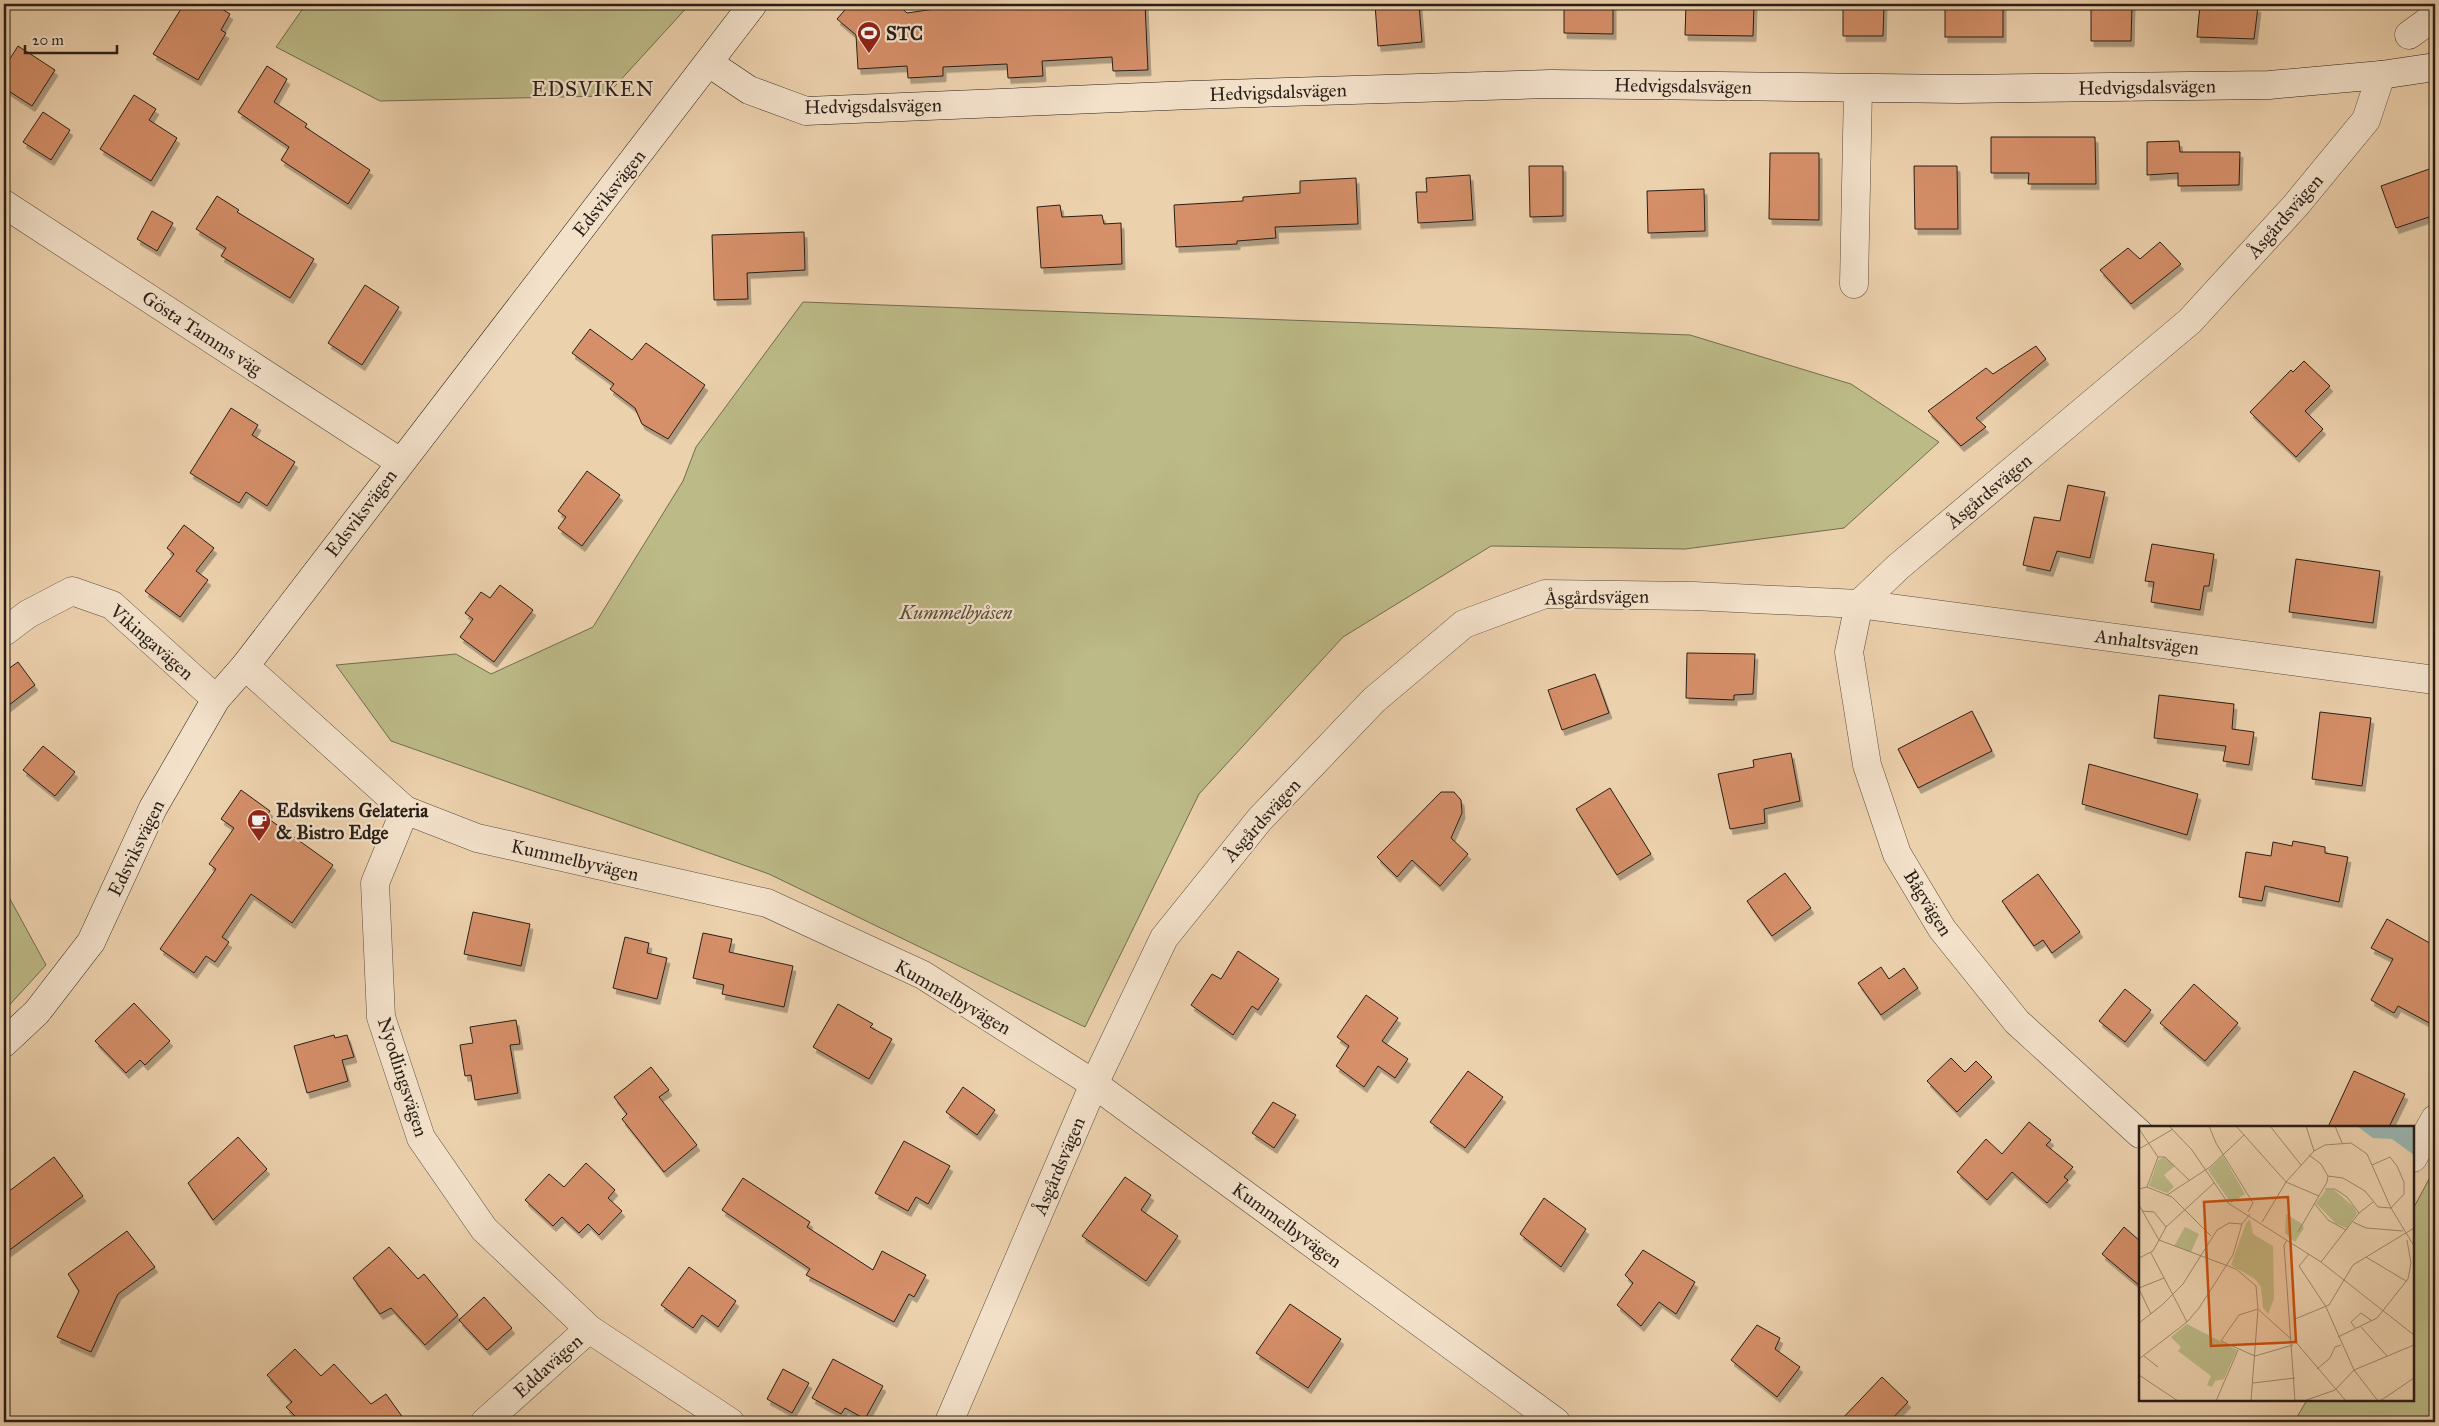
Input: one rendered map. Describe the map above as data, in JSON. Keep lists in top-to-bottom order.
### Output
{
  "streets": {
    "street": [
      "Hedvigsdalsvägen",
      "Edsviksvägen",
      "Åsgårdsvägen",
      "Gösta Tamms väg",
      "Vikingavägen",
      "Anhaltsvägen",
      "Kummelbyvägen",
      "Bågvägen",
      "Nyodlingsvägen",
      "Eddavägen"
    ]
  },
  "crossings": [
    ["Hedvigsdalsvägen", "Edsviksvägen"],
    ["Hedvigsdalsvägen", "Åsgårdsvägen"],
    ["Edsviksvägen", "Gösta Tamms väg"],
    ["Edsviksvägen", "Vikingavägen"],
    ["Edsviksvägen", "Kummelbyvägen"],
    ["Åsgårdsvägen", "Anhaltsvägen"],
    ["Åsgårdsvägen", "Kummelbyvägen"],
    ["Åsgårdsvägen", "Bågvägen"],
    ["Anhaltsvägen", "Bågvägen"],
    ["Kummelbyvägen", "Nyodlingsvägen"],
    ["Nyodlingsvägen", "Eddavägen"]
  ],
  "districts": ["EDSVIKEN"],
  "parks": ["Kummelbyåsen"],
  "places": {
    "sports": ["STC"],
    "cafe": ["Edsvikens Gelateria & Bistro Edge"]
  },
  "scale_bar": "20 m"
}
